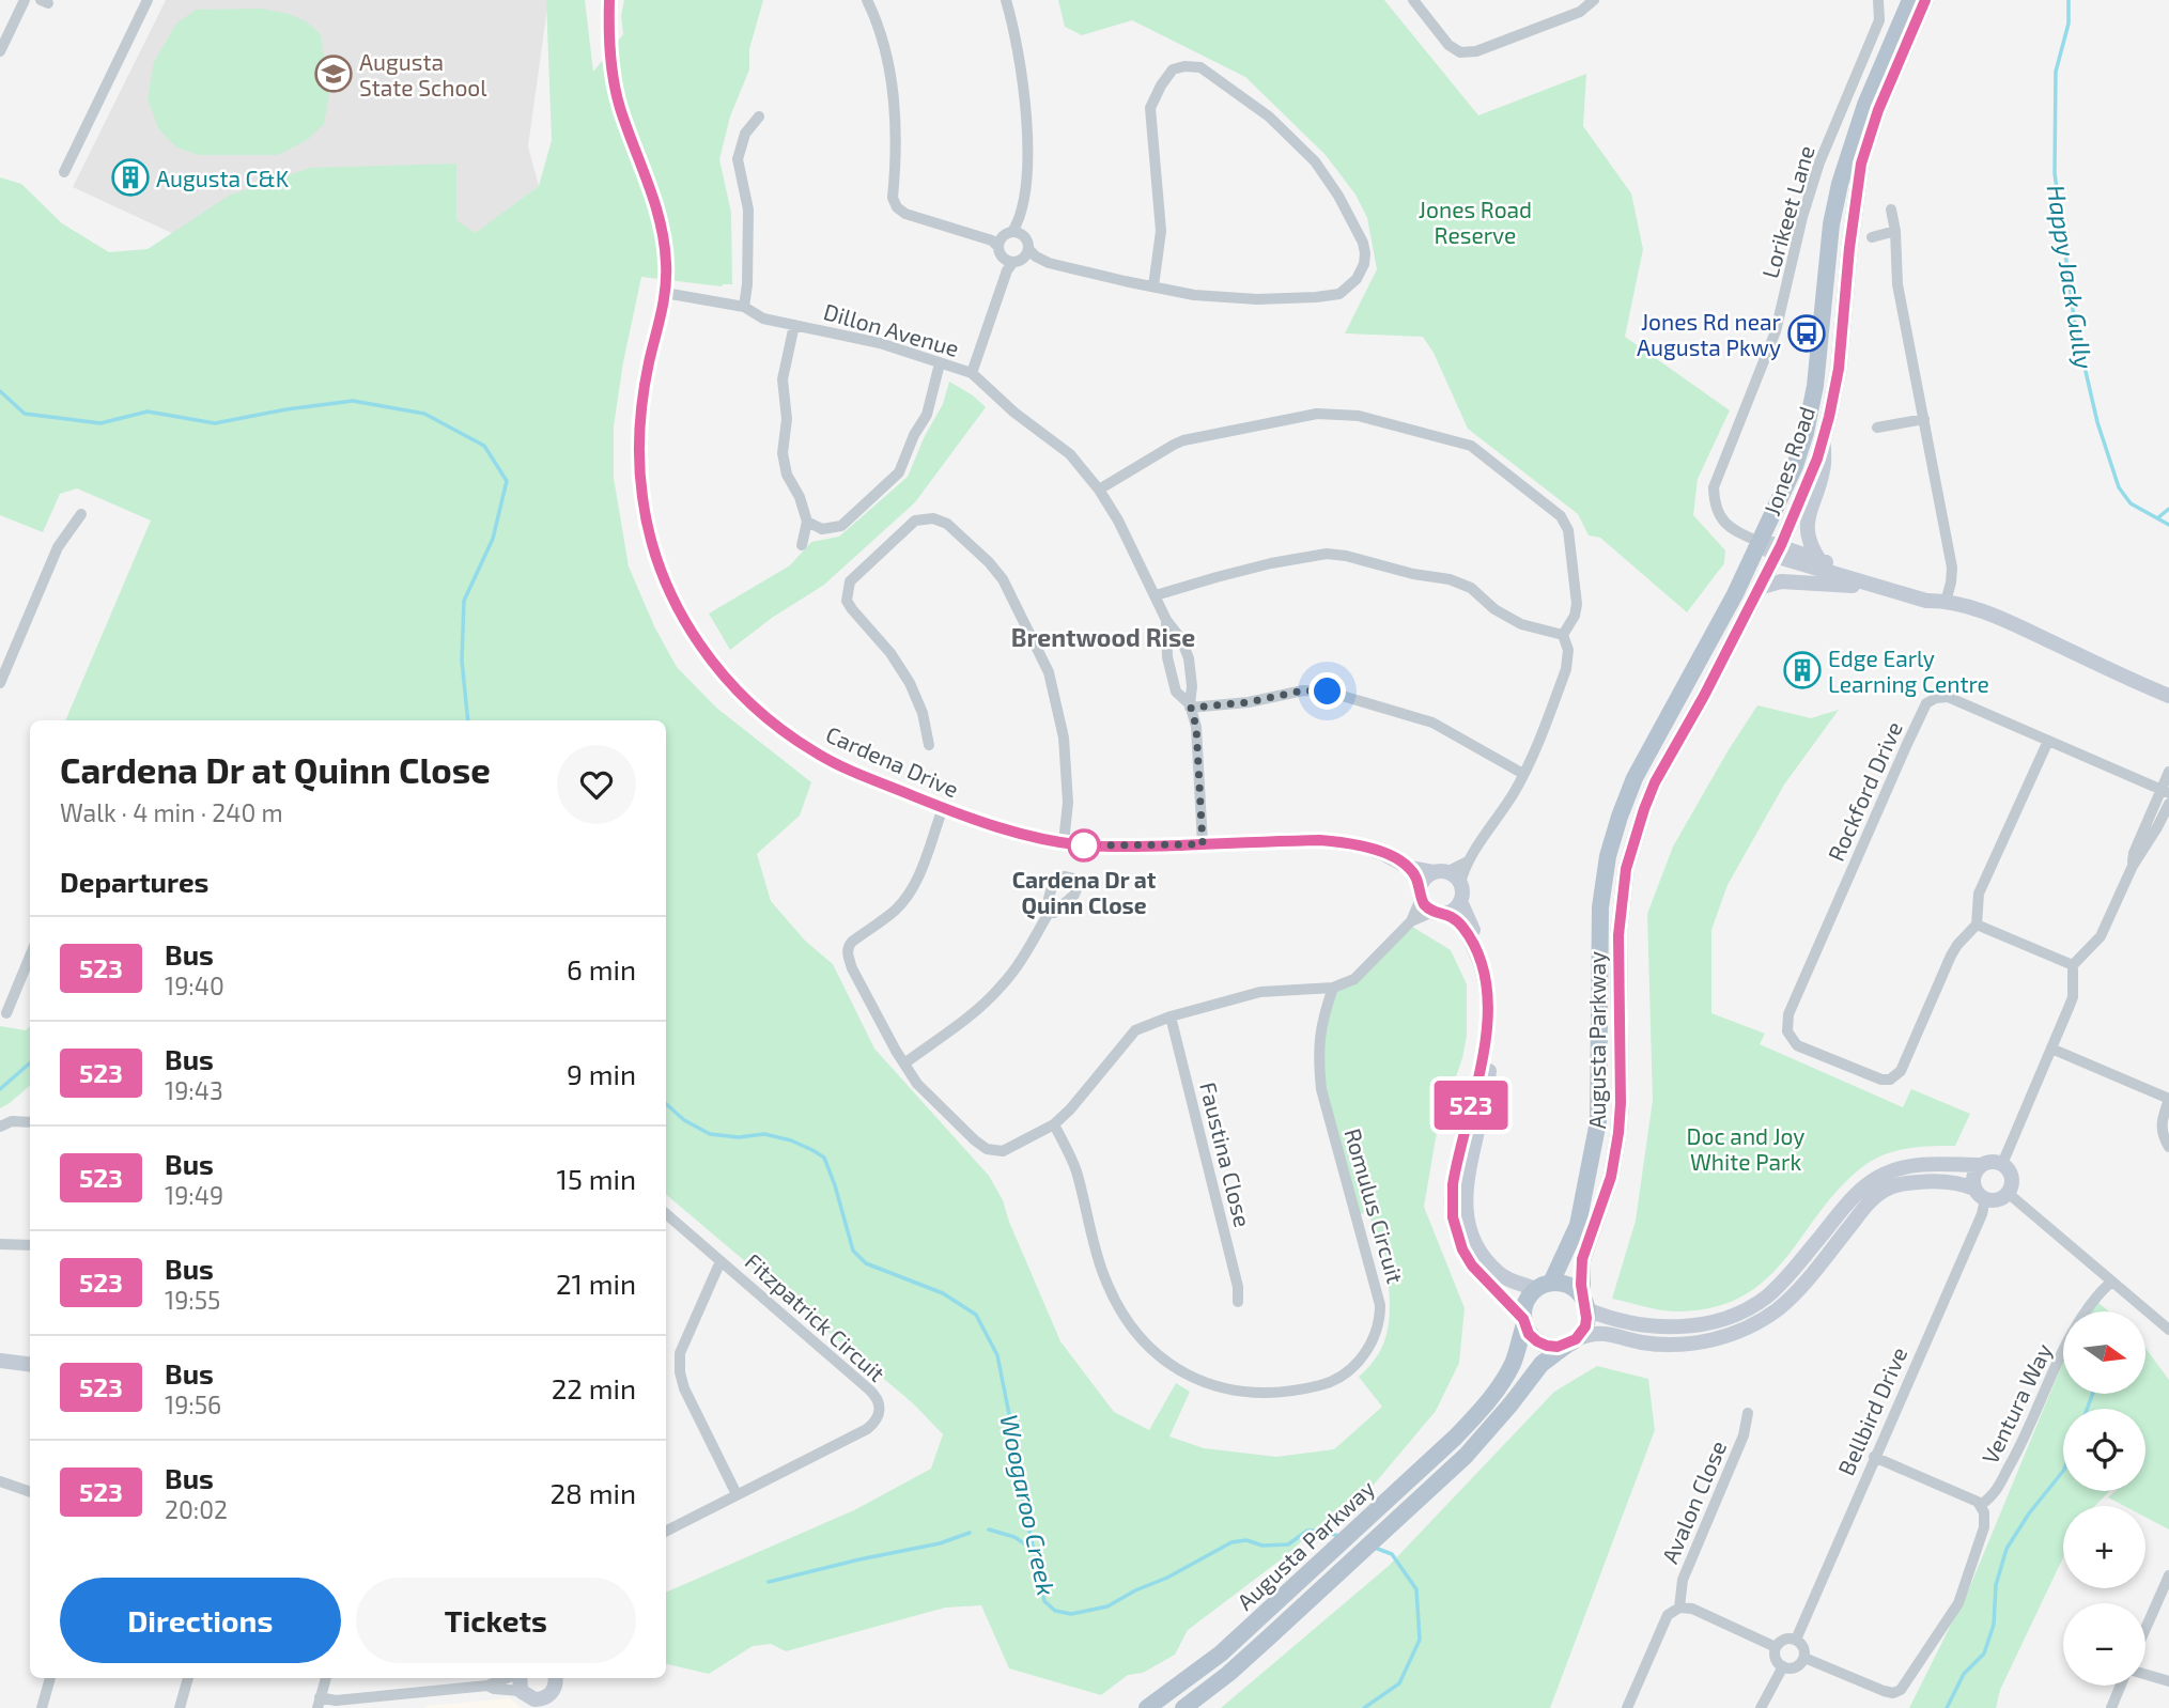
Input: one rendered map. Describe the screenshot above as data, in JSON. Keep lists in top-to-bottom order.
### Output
{
  "streets": {
    "main road": ["Jones Road", "Augusta Parkway"],
    "street": [
      "Lorikeet Lane",
      "Dillon Avenue",
      "Cardena Drive",
      "Rockford Drive",
      "Faustina Close",
      "Romulus Circuit",
      "Fitzpatrick Circuit",
      "Ventura Way",
      "Bellbird Drive",
      "Avalon Close"
    ]
  },
  "crossings": [
    ["Lorikeet Lane", "Jones Road"],
    ["Lorikeet Lane", "Augusta Parkway"],
    ["Dillon Avenue", "Cardena Drive"],
    ["Jones Road", "Augusta Parkway"]
  ],
  "districts": ["Brentwood Rise"],
  "water": ["Happy Jack Gully", "Woogaroo Creek"],
  "parks": ["Jones Road Reserve", "Doc and Joy White Park"],
  "places": {
    "school or university": ["Augusta State School"],
    "building": ["Augusta C&K", "Edge Early Learning Centre"],
    "bus stop": ["Jones Rd near Augusta Pkwy"],
    "other": ["Cardena Dr at Quinn Close"]
  },
  "lines": ["bus line 523"],
  "north": "right",
  "page": {
    "on_map": "523",
    "heading": [
      ["Cardena Dr at Quinn Close", "Walk · 4 min · 240 m"],
      "Departures"
    ],
    "list": [
      {
        "mark": "523",
        "name": "Bus",
        "note": "19:40",
        "value": "6 min"
      },
      {
        "mark": "523",
        "name": "Bus",
        "note": "19:43",
        "value": "9 min"
      },
      {
        "mark": "523",
        "name": "Bus",
        "note": "19:49",
        "value": "15 min"
      },
      {
        "mark": "523",
        "name": "Bus",
        "note": "19:55",
        "value": "21 min"
      },
      {
        "mark": "523",
        "name": "Bus",
        "note": "19:56",
        "value": "22 min"
      },
      {
        "mark": "523",
        "name": "Bus",
        "note": "20:02",
        "value": "28 min"
      }
    ],
    "map_buttons": ["+", "−"],
    "buttons": ["Directions", "Tickets"]
  }
}
